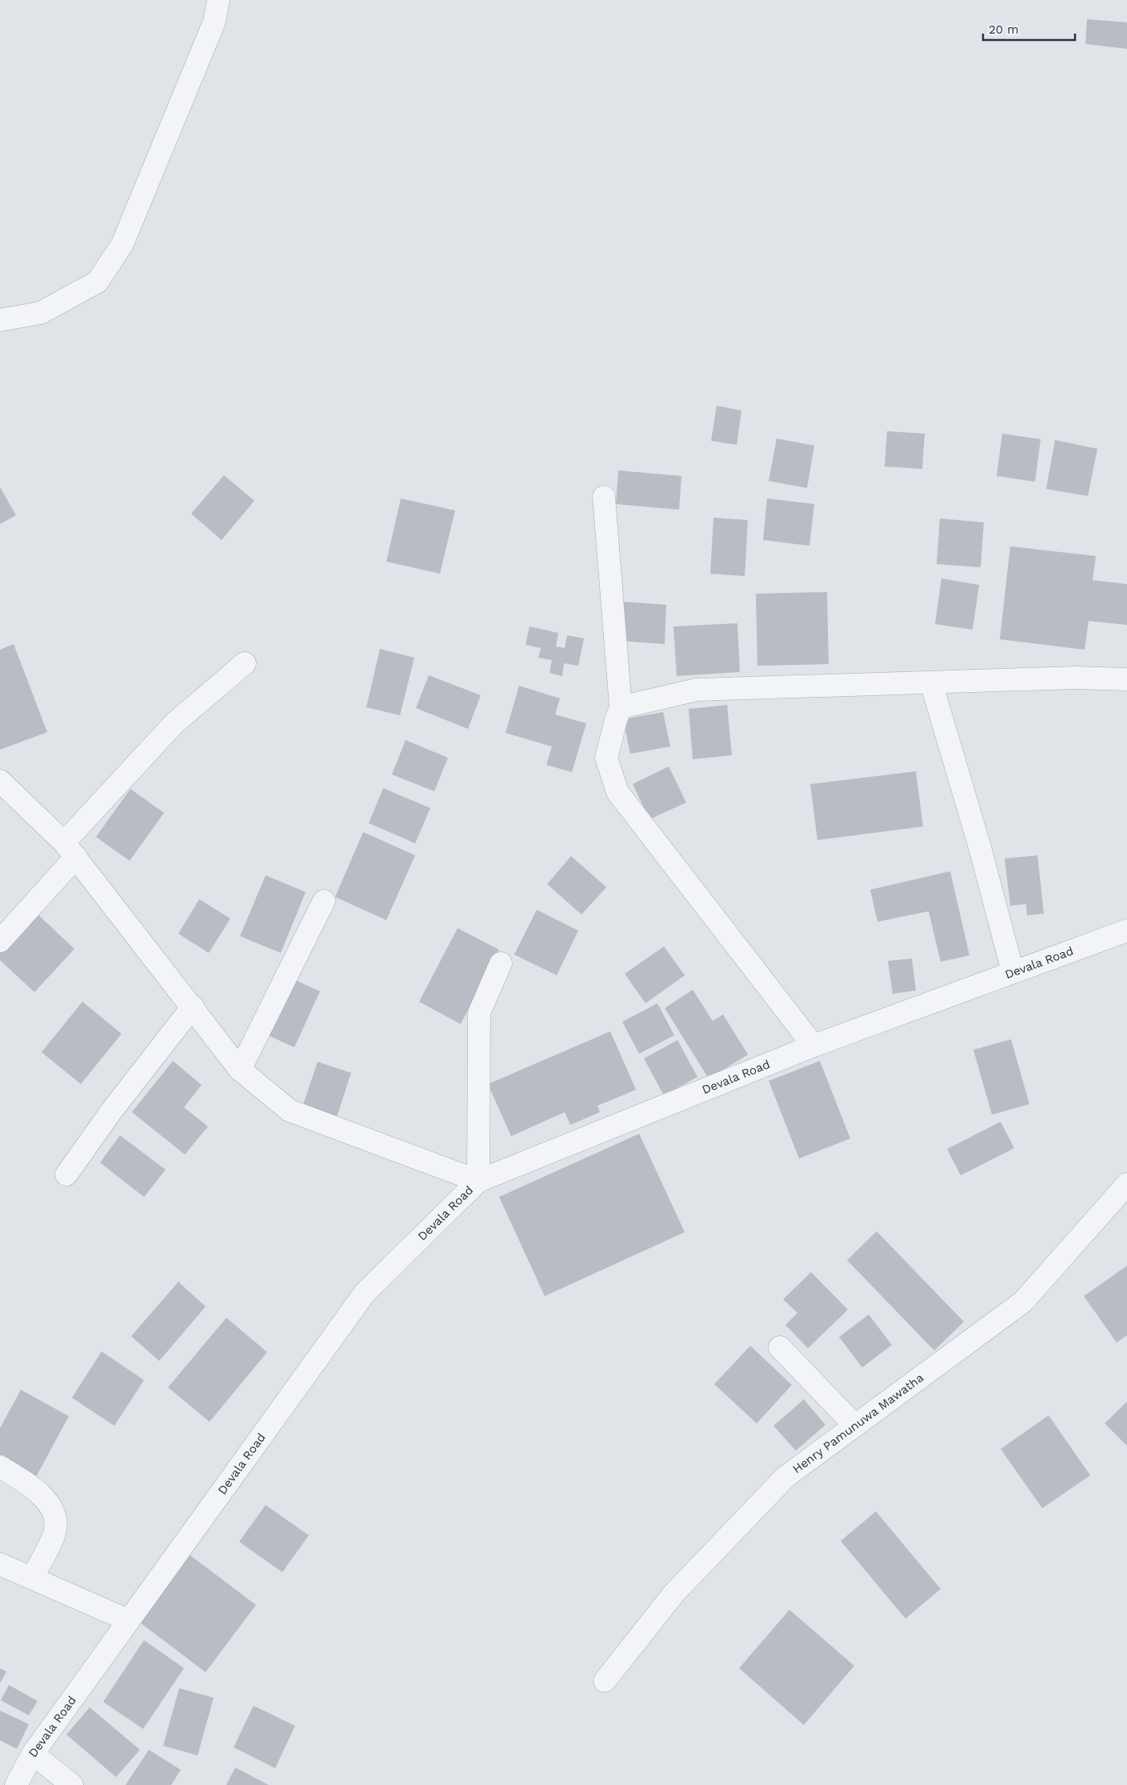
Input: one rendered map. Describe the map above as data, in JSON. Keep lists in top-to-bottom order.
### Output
{
  "streets": {
    "street": ["Devala Road", "Henry Pamunuwa Mawatha"]
  },
  "scale_bar": "20 m"
}
